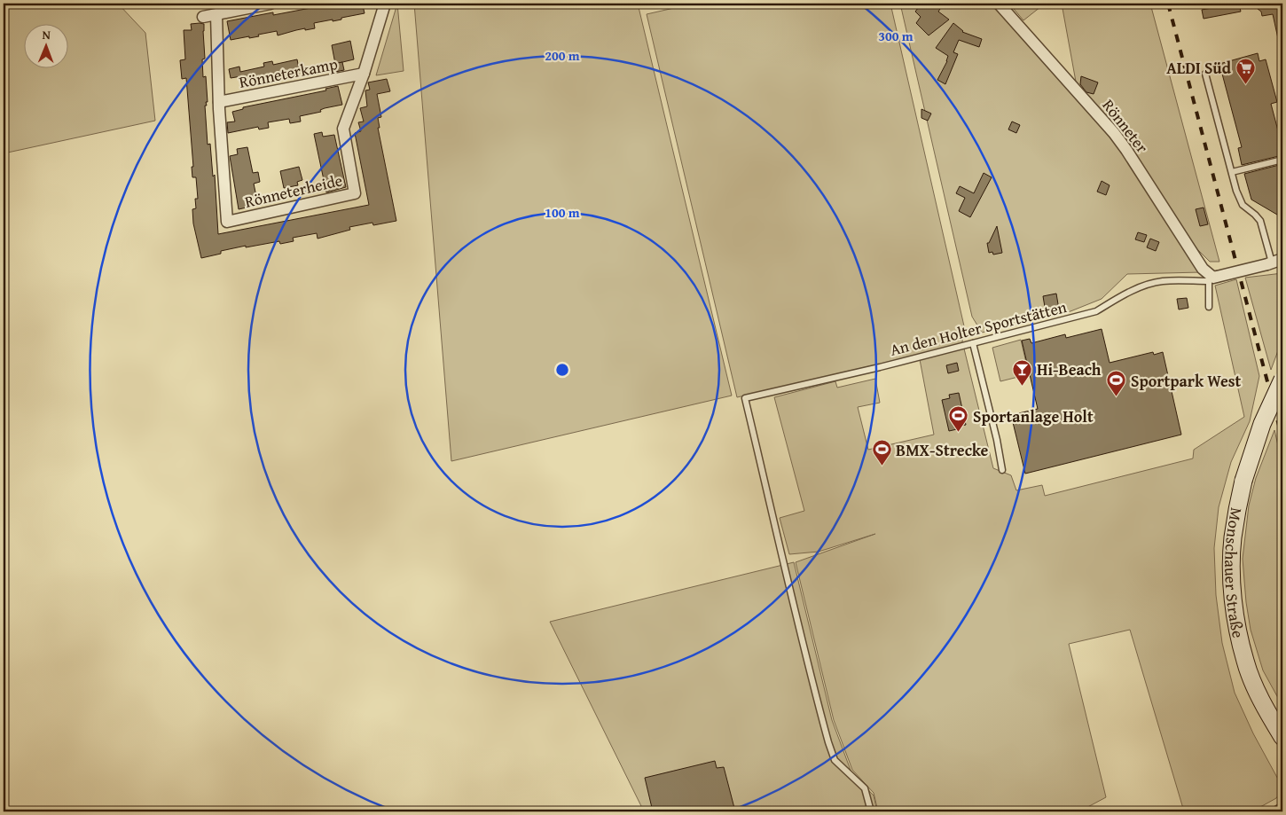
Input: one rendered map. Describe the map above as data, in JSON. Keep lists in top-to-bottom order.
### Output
{
  "streets": {
    "main road": ["Monschauer Straße"],
    "street": ["Rönneterkamp", "Rönneter", "Rönneterheide"],
    "lane": ["An den Holter Sportstätten"]
  },
  "crossings": [
    ["Rönneterkamp", "Rönneterheide"],
    ["Rönneter", "An den Holter Sportstätten"]
  ],
  "places": {
    "supermarket": ["ALDI Süd"],
    "bar": ["Hi-Beach"],
    "sports": ["Sportpark West", "Sportanlage Holt", "BMX-Strecke"]
  },
  "north": "top",
  "rings": ["300 m", "200 m", "100 m"]
}
